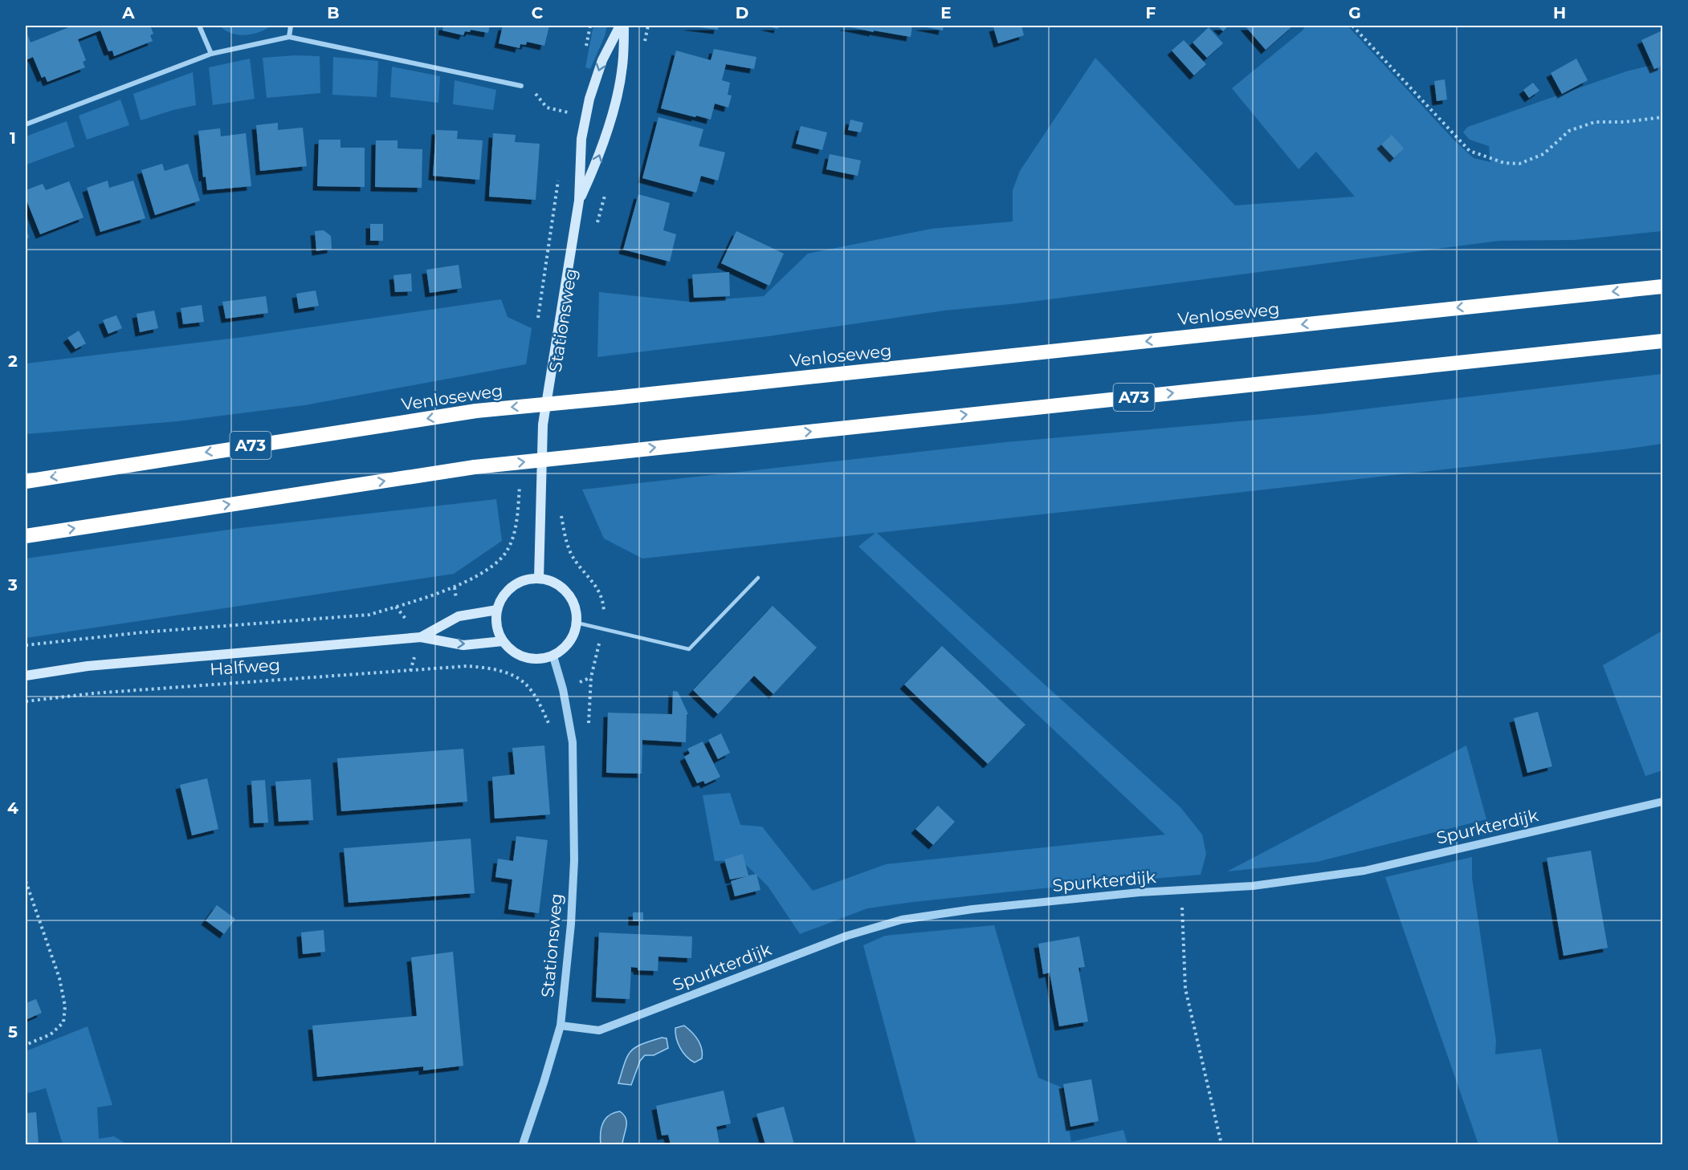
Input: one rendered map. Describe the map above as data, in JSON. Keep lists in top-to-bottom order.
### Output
{
  "streets": {
    "highway": ["Venloseweg", "A73"],
    "main road": ["Stationsweg", "Halfweg"],
    "street": ["Spurkterdijk"]
  },
  "crossings": [
    ["Stationsweg", "Halfweg"],
    ["Stationsweg", "Spurkterdijk"]
  ],
  "grid": {
    "columns": [
      "A",
      "B",
      "C",
      "D",
      "E",
      "F",
      "G",
      "H"
    ],
    "rows": [
      "1",
      "2",
      "3",
      "4",
      "5"
    ]
  }
}
